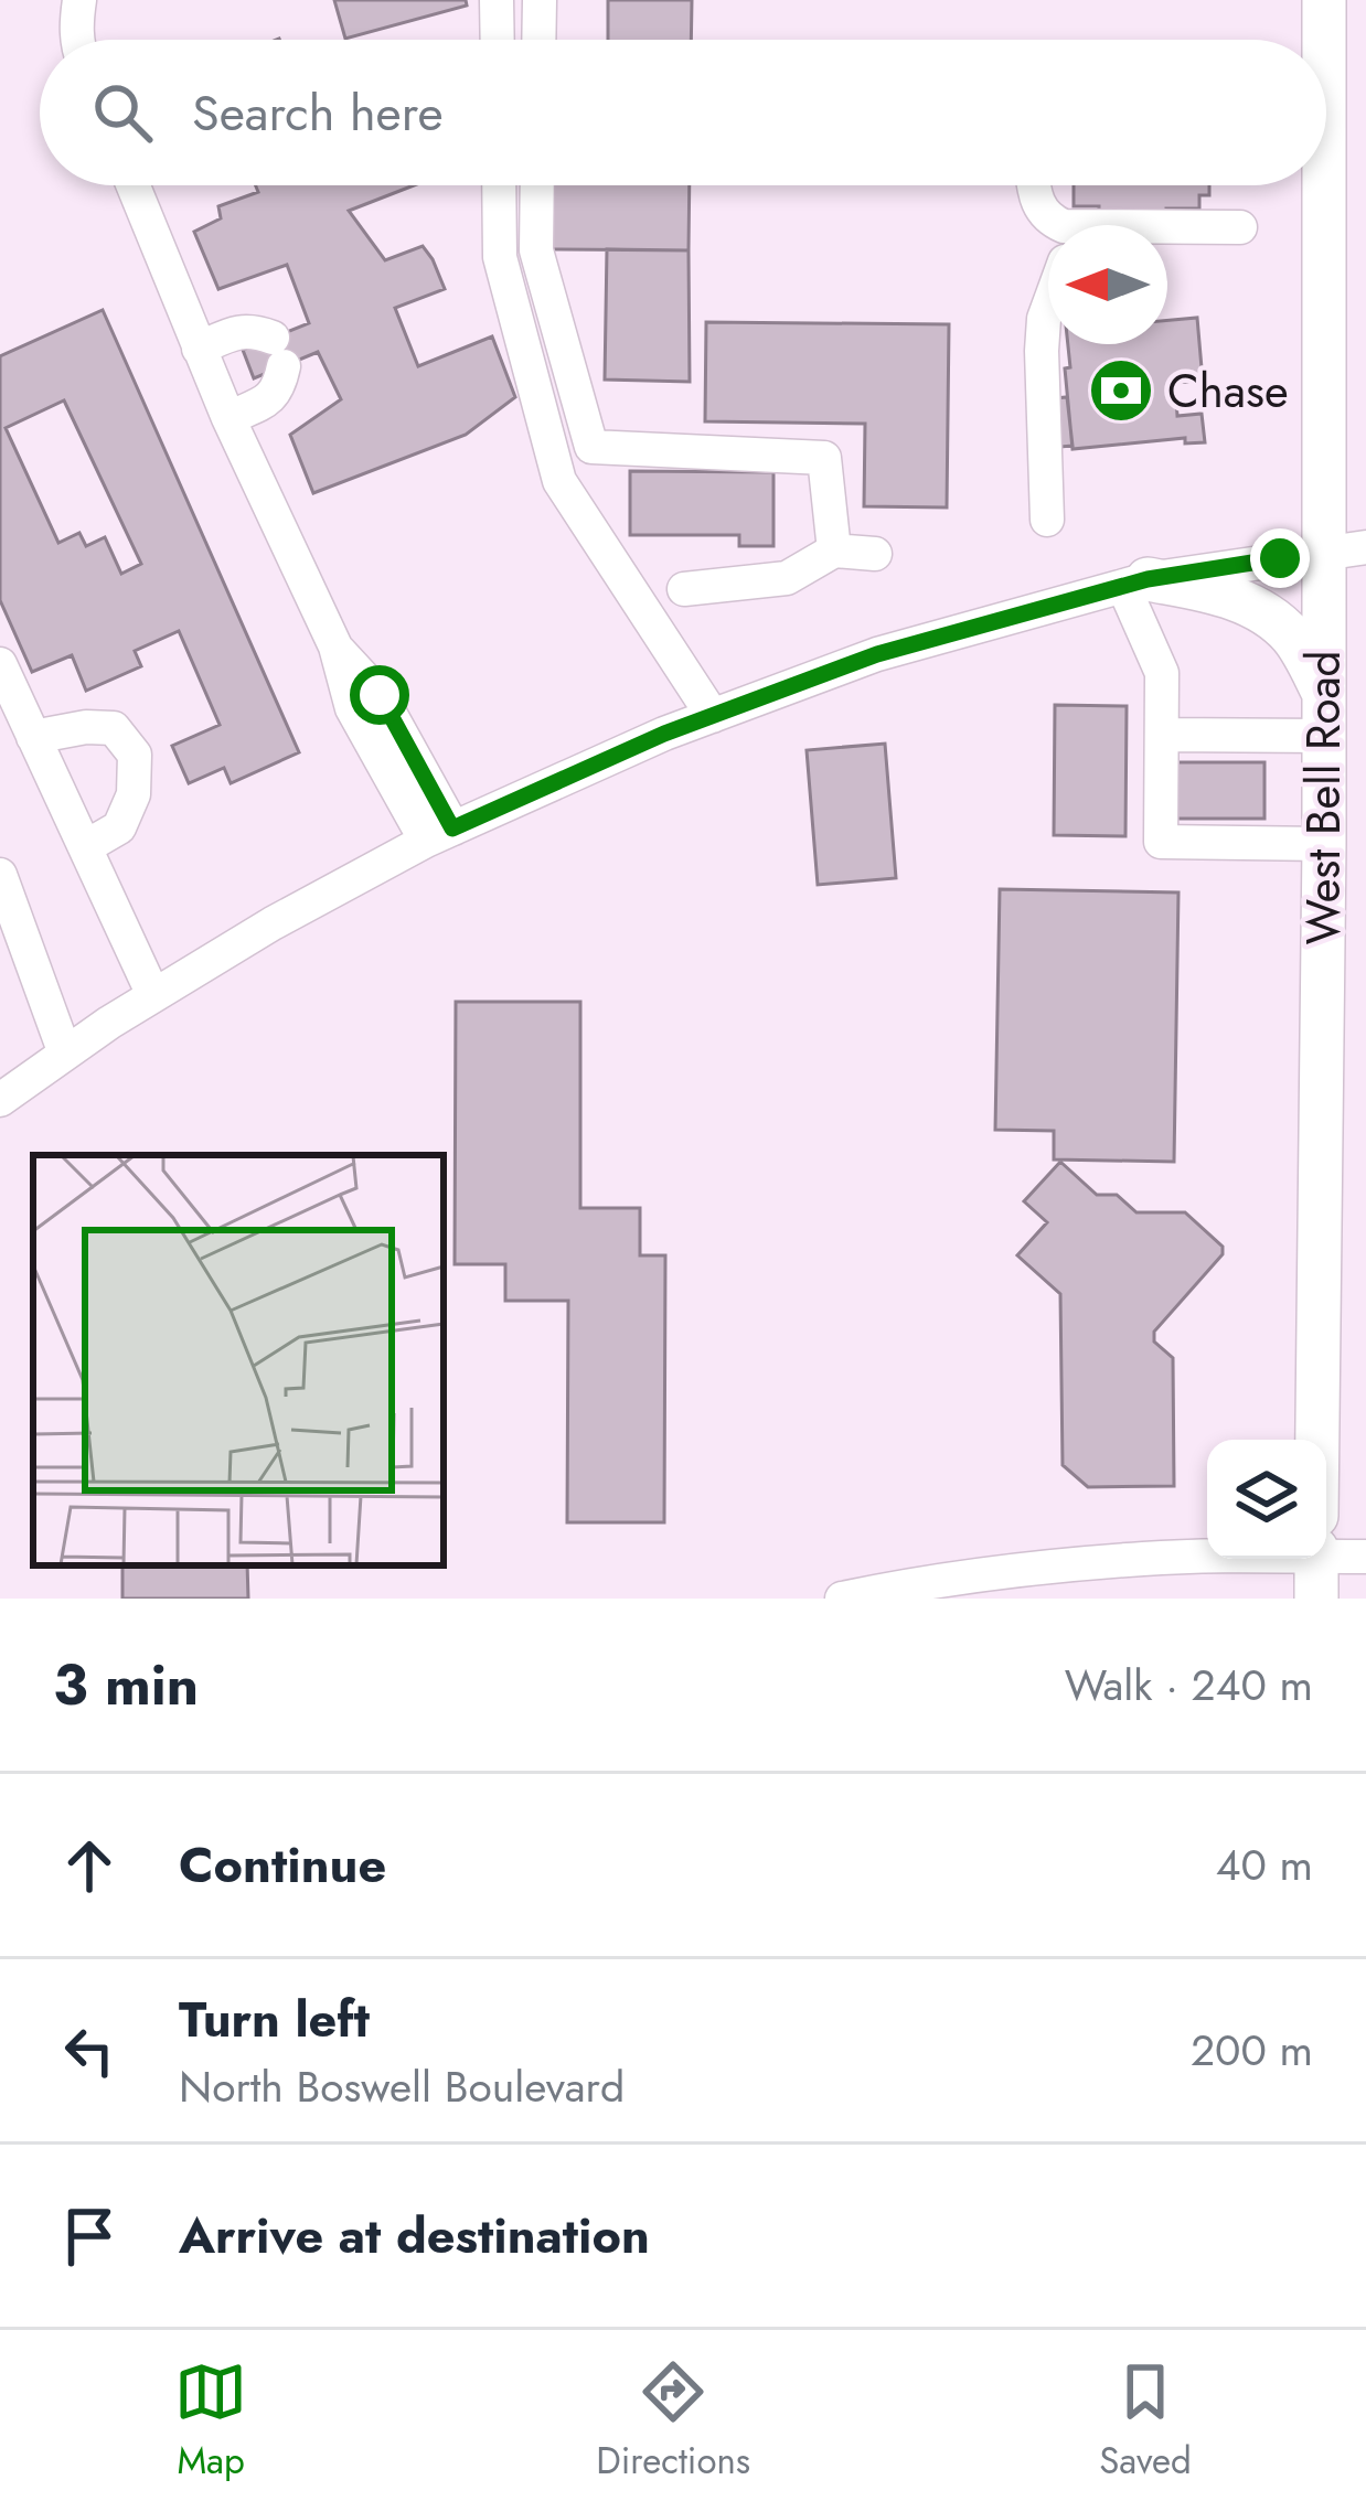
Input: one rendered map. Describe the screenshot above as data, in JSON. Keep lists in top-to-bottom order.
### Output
{
  "streets": {
    "main road": ["West Bell Road"]
  },
  "places": {
    "bank": ["Chase"]
  },
  "north": "left",
  "page": {
    "search": "Search here",
    "heading": ["3 min", "Walk · 240 m"],
    "list": [
      ["Continue", "40 m"],
      ["Turn left", "North Boswell Boulevard", "200 m"],
      "Arrive at destination"
    ],
    "nav": ["Map", "Directions", "Saved"]
  }
}
